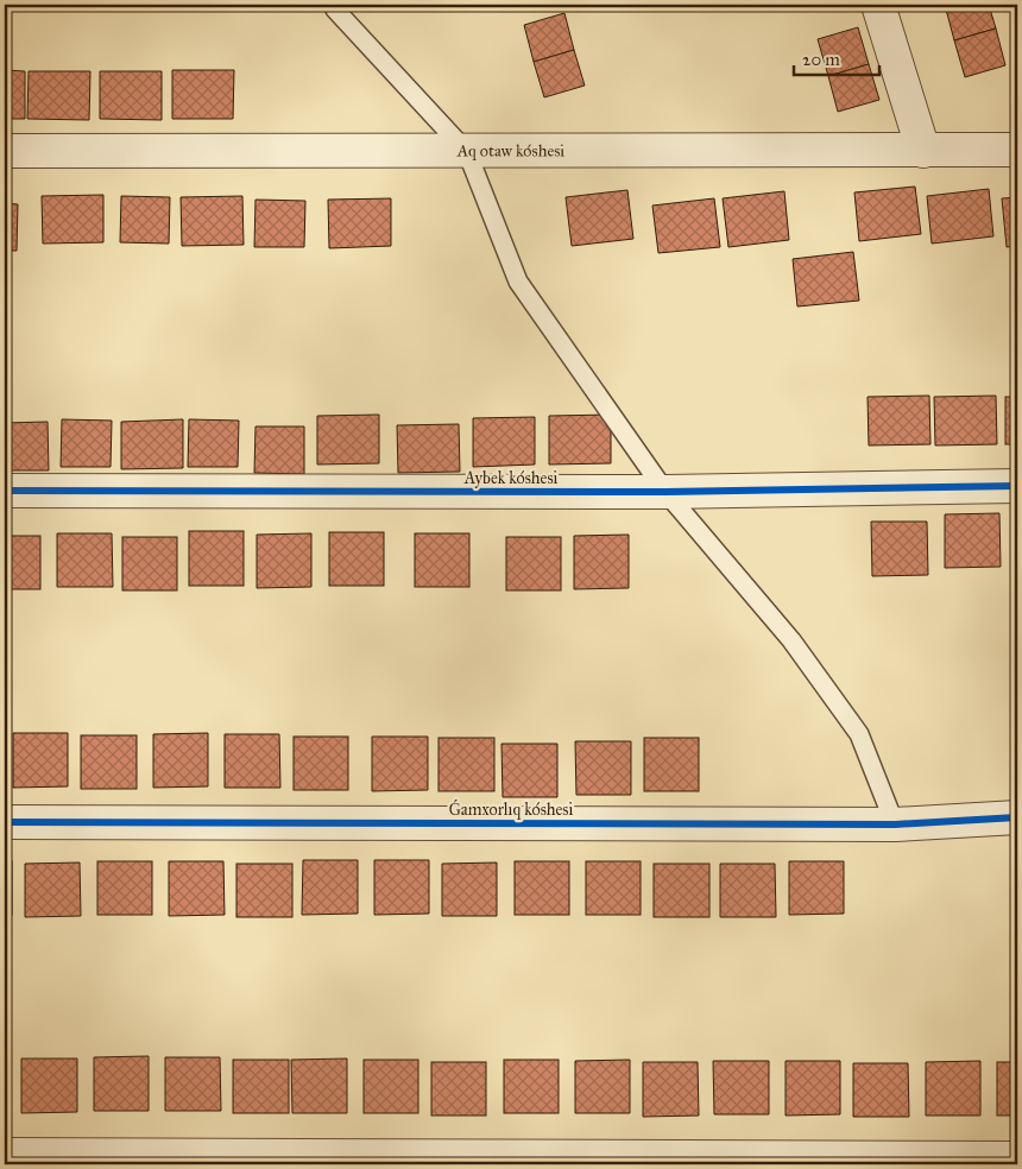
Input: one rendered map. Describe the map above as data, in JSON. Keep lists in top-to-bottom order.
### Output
{
  "streets": {
    "street": ["Aq otaw kóshesi", "Aybek kóshesi", "Ǵamxorlıq kóshesi"]
  },
  "scale_bar": "20 m"
}
